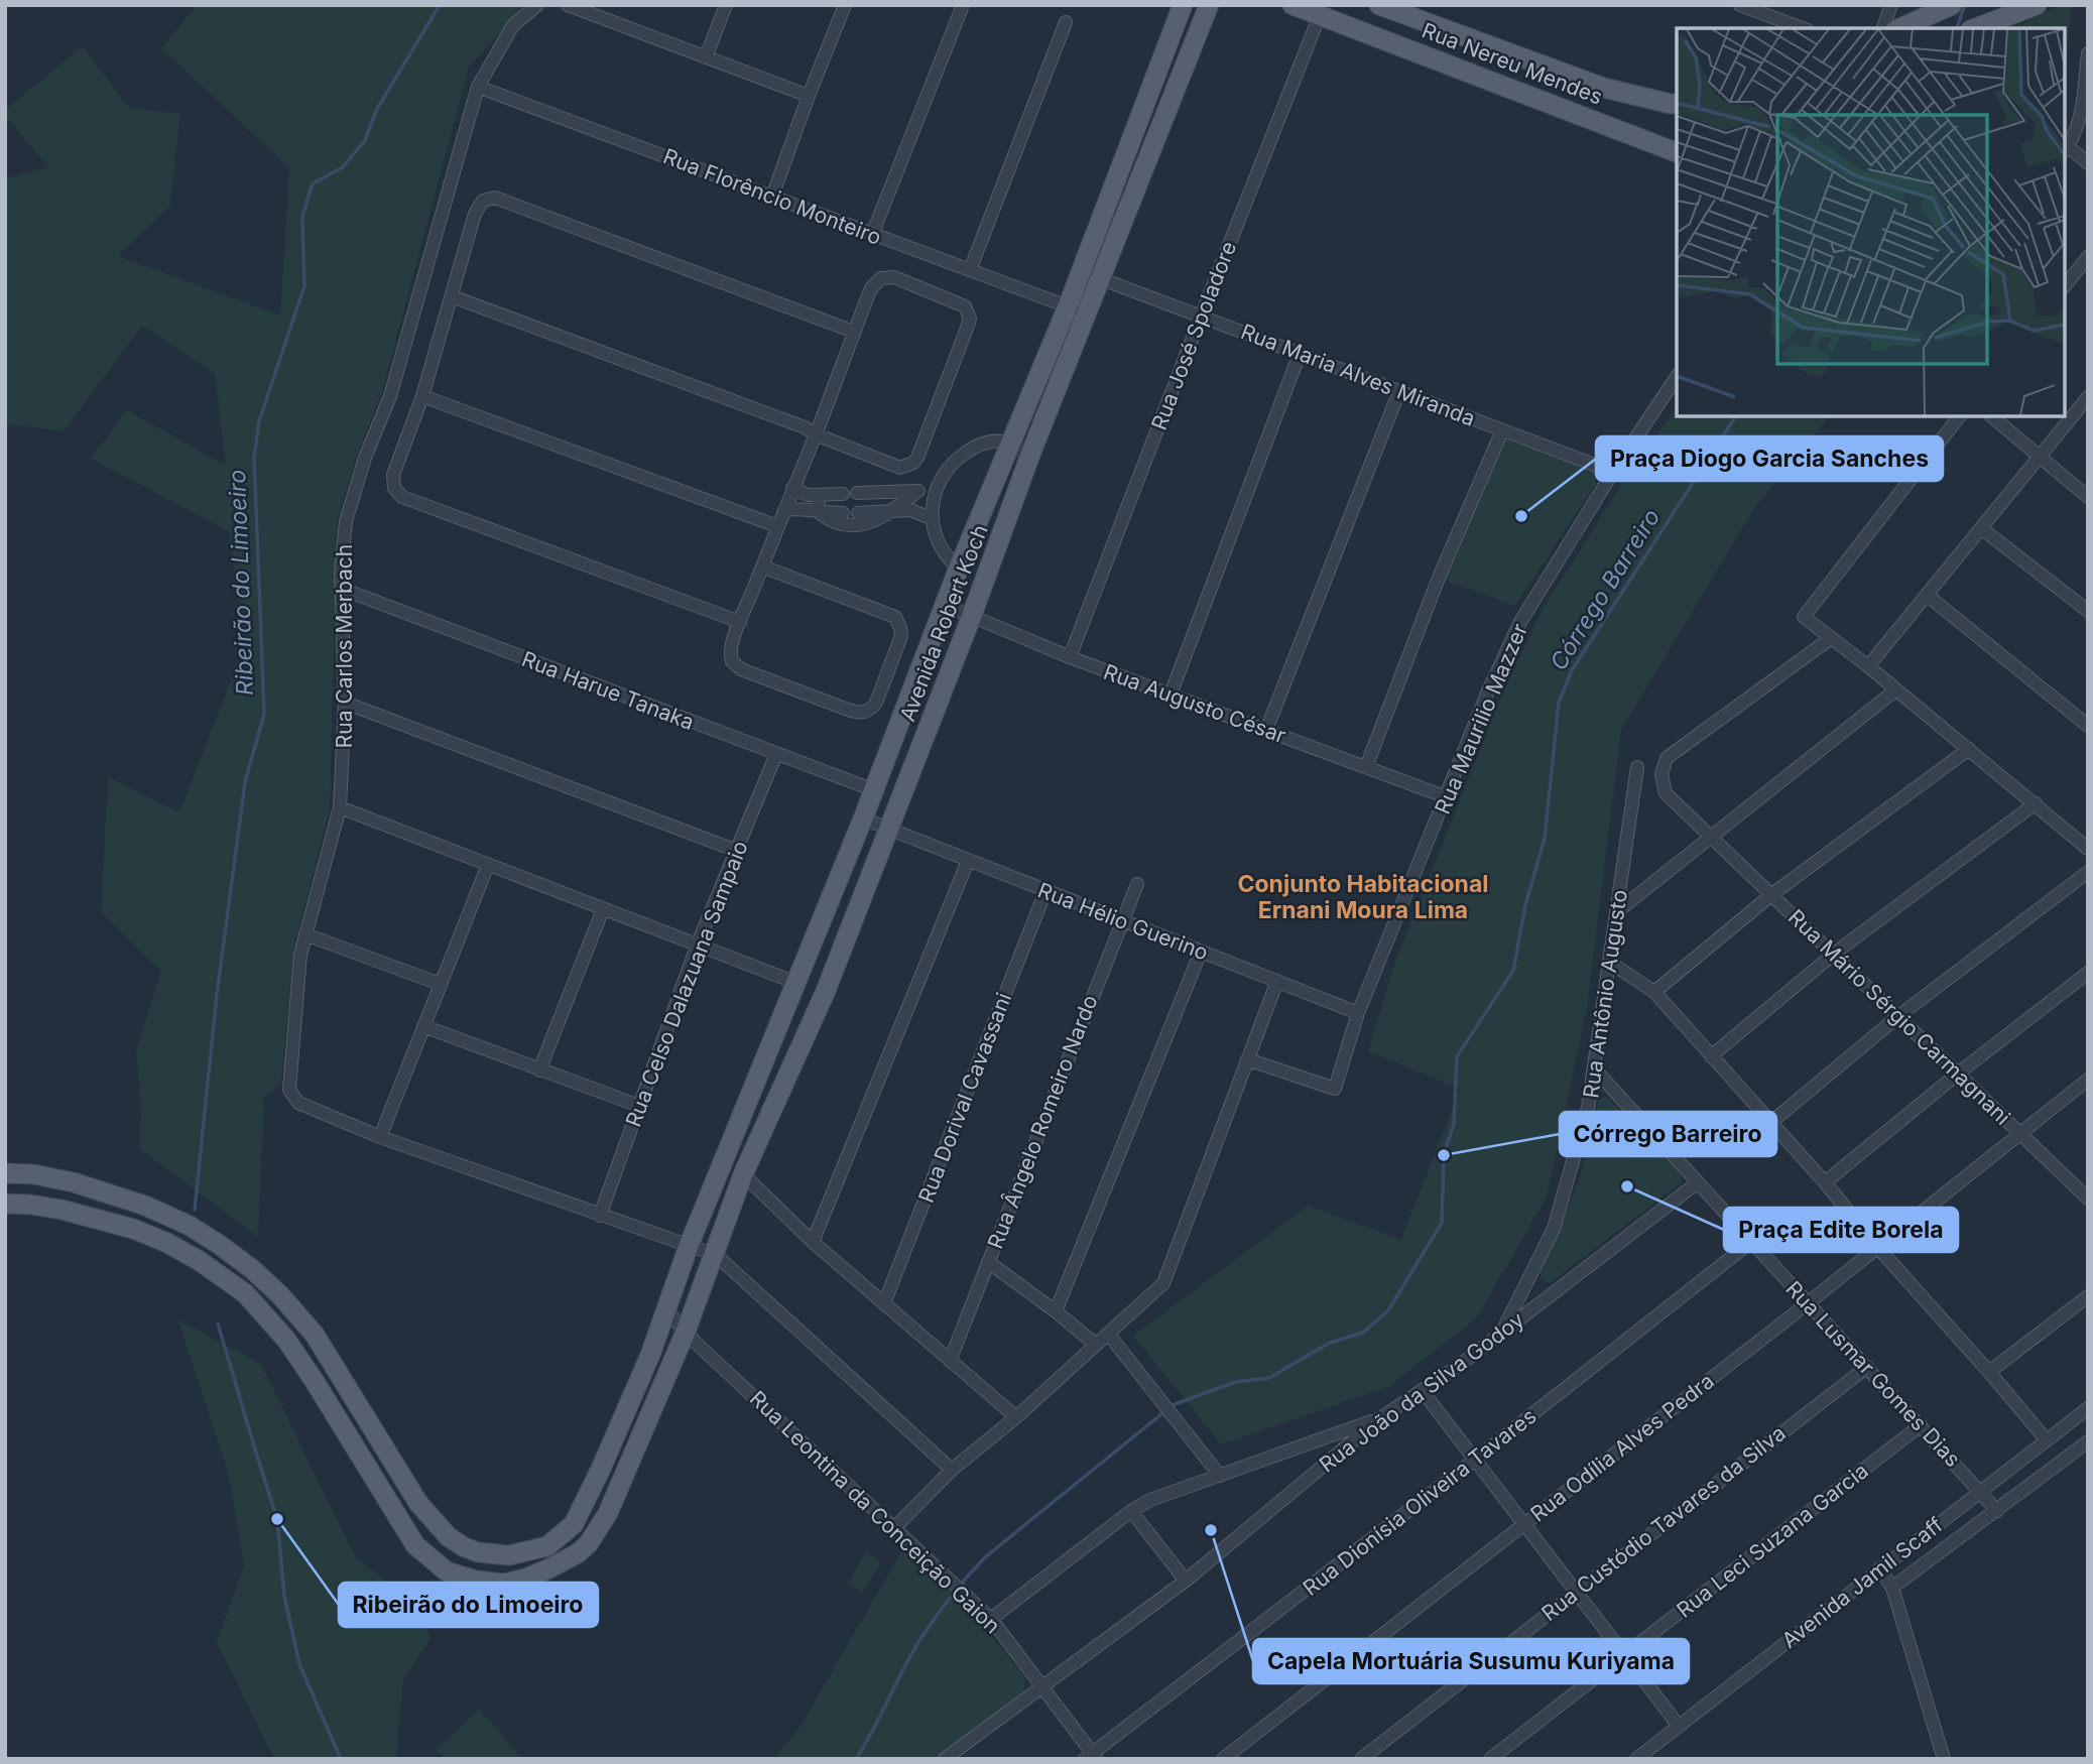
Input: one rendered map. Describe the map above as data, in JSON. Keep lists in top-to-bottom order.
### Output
{
  "streets": {
    "main road": ["Rua Nereu Mendes", "Avenida Robert Koch"],
    "street": [
      "Rua Florêncio Monteiro",
      "Rua José Spoladore",
      "Rua Maria Alves Miranda",
      "Rua Carlos Merbach",
      "Rua Harue Tanaka",
      "Rua Augusto César",
      "Rua Maurilio Mazzer",
      "Rua Hélio Guerino",
      "Rua Celso Dalazuana Sampaio",
      "Rua Antônio Augusto",
      "Rua Mário Sérgio Carmagnani",
      "Rua Dorival Cavassani",
      "Rua Ângelo Romeiro Nardo",
      "Rua Lusmar Gomes Dias",
      "Rua João da Silva Godoy",
      "Rua Odília Alves Pedra",
      "Rua Dionísia Oliveira Tavares",
      "Rua Leontina da Conceição Gaion",
      "Rua Custódio Tavares da Silva",
      "Rua Leci Suzana Garcia",
      "Avenida Jamil Scaff"
    ]
  },
  "crossings": [
    ["Rua Nereu Mendes", "Rua José Spoladore"],
    ["Rua Florêncio Monteiro", "Avenida Robert Koch"],
    ["Rua Florêncio Monteiro", "Rua Carlos Merbach"],
    ["Rua José Spoladore", "Rua Maria Alves Miranda"],
    ["Rua José Spoladore", "Rua Augusto César"],
    ["Rua Maria Alves Miranda", "Avenida Robert Koch"],
    ["Rua Maria Alves Miranda", "Rua Maurilio Mazzer"],
    ["Avenida Robert Koch", "Rua Carlos Merbach"],
    ["Avenida Robert Koch", "Rua Harue Tanaka"],
    ["Avenida Robert Koch", "Rua Augusto César"],
    ["Avenida Robert Koch", "Rua Hélio Guerino"],
    ["Avenida Robert Koch", "Rua Leontina da Conceição Gaion"],
    ["Rua Carlos Merbach", "Rua Harue Tanaka"],
    ["Rua Carlos Merbach", "Rua Celso Dalazuana Sampaio"],
    ["Rua Harue Tanaka", "Rua Celso Dalazuana Sampaio"],
    ["Rua Augusto César", "Rua Maurilio Mazzer"],
    ["Rua Maurilio Mazzer", "Rua Hélio Guerino"],
    ["Rua Hélio Guerino", "Rua Dorival Cavassani"],
    ["Rua Hélio Guerino", "Rua Ângelo Romeiro Nardo"],
    ["Rua Antônio Augusto", "Rua Lusmar Gomes Dias"],
    ["Rua Antônio Augusto", "Rua João da Silva Godoy"],
    ["Rua Mário Sérgio Carmagnani", "Rua Odília Alves Pedra"],
    ["Rua Lusmar Gomes Dias", "Rua João da Silva Godoy"],
    ["Rua Lusmar Gomes Dias", "Rua Odília Alves Pedra"],
    ["Rua Lusmar Gomes Dias", "Rua Dionísia Oliveira Tavares"],
    ["Rua Lusmar Gomes Dias", "Rua Custódio Tavares da Silva"],
    ["Rua Lusmar Gomes Dias", "Rua Leci Suzana Garcia"],
    ["Rua Lusmar Gomes Dias", "Avenida Jamil Scaff"],
    ["Rua João da Silva Godoy", "Rua Leontina da Conceição Gaion"],
    ["Rua Dionísia Oliveira Tavares", "Rua Leontina da Conceição Gaion"]
  ],
  "districts": ["Conjunto Habitacional Ernani Moura Lima"],
  "water": ["Ribeirão do Limoeiro", "Córrego Barreiro"],
  "places": [
    "Praça Diogo Garcia Sanches",
    "Córrego Barreiro",
    "Praça Edite Borela",
    "Ribeirão do Limoeiro",
    "Capela Mortuária Susumu Kuriyama"
  ]
}
